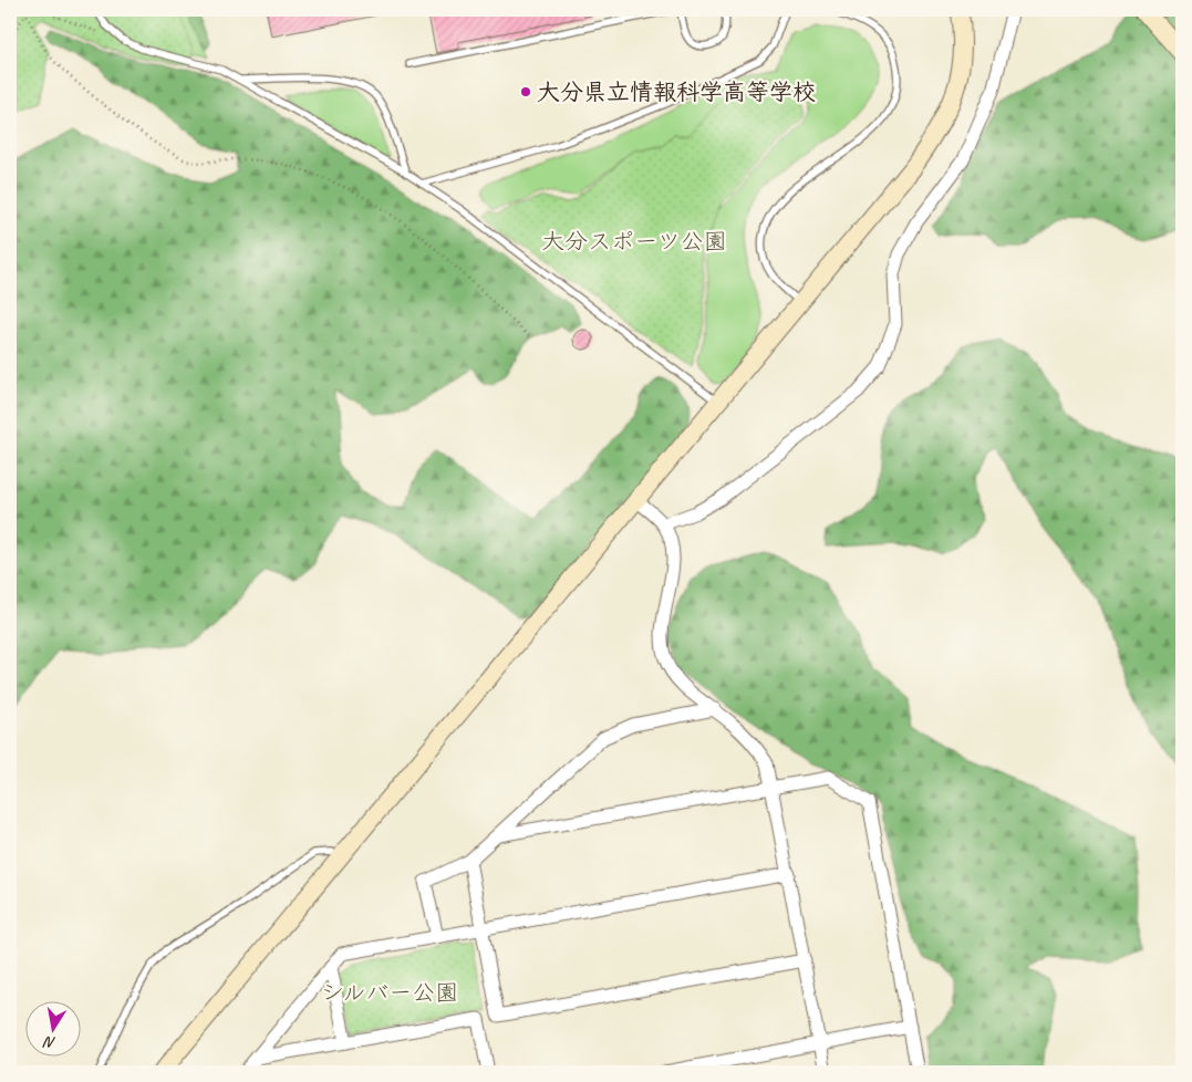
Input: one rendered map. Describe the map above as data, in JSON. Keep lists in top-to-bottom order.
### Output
{
  "parks": ["大分スポーツ公園", "シルバー公園"],
  "places": ["大分県立情報科学高等学校"],
  "north": "bottom"
}
